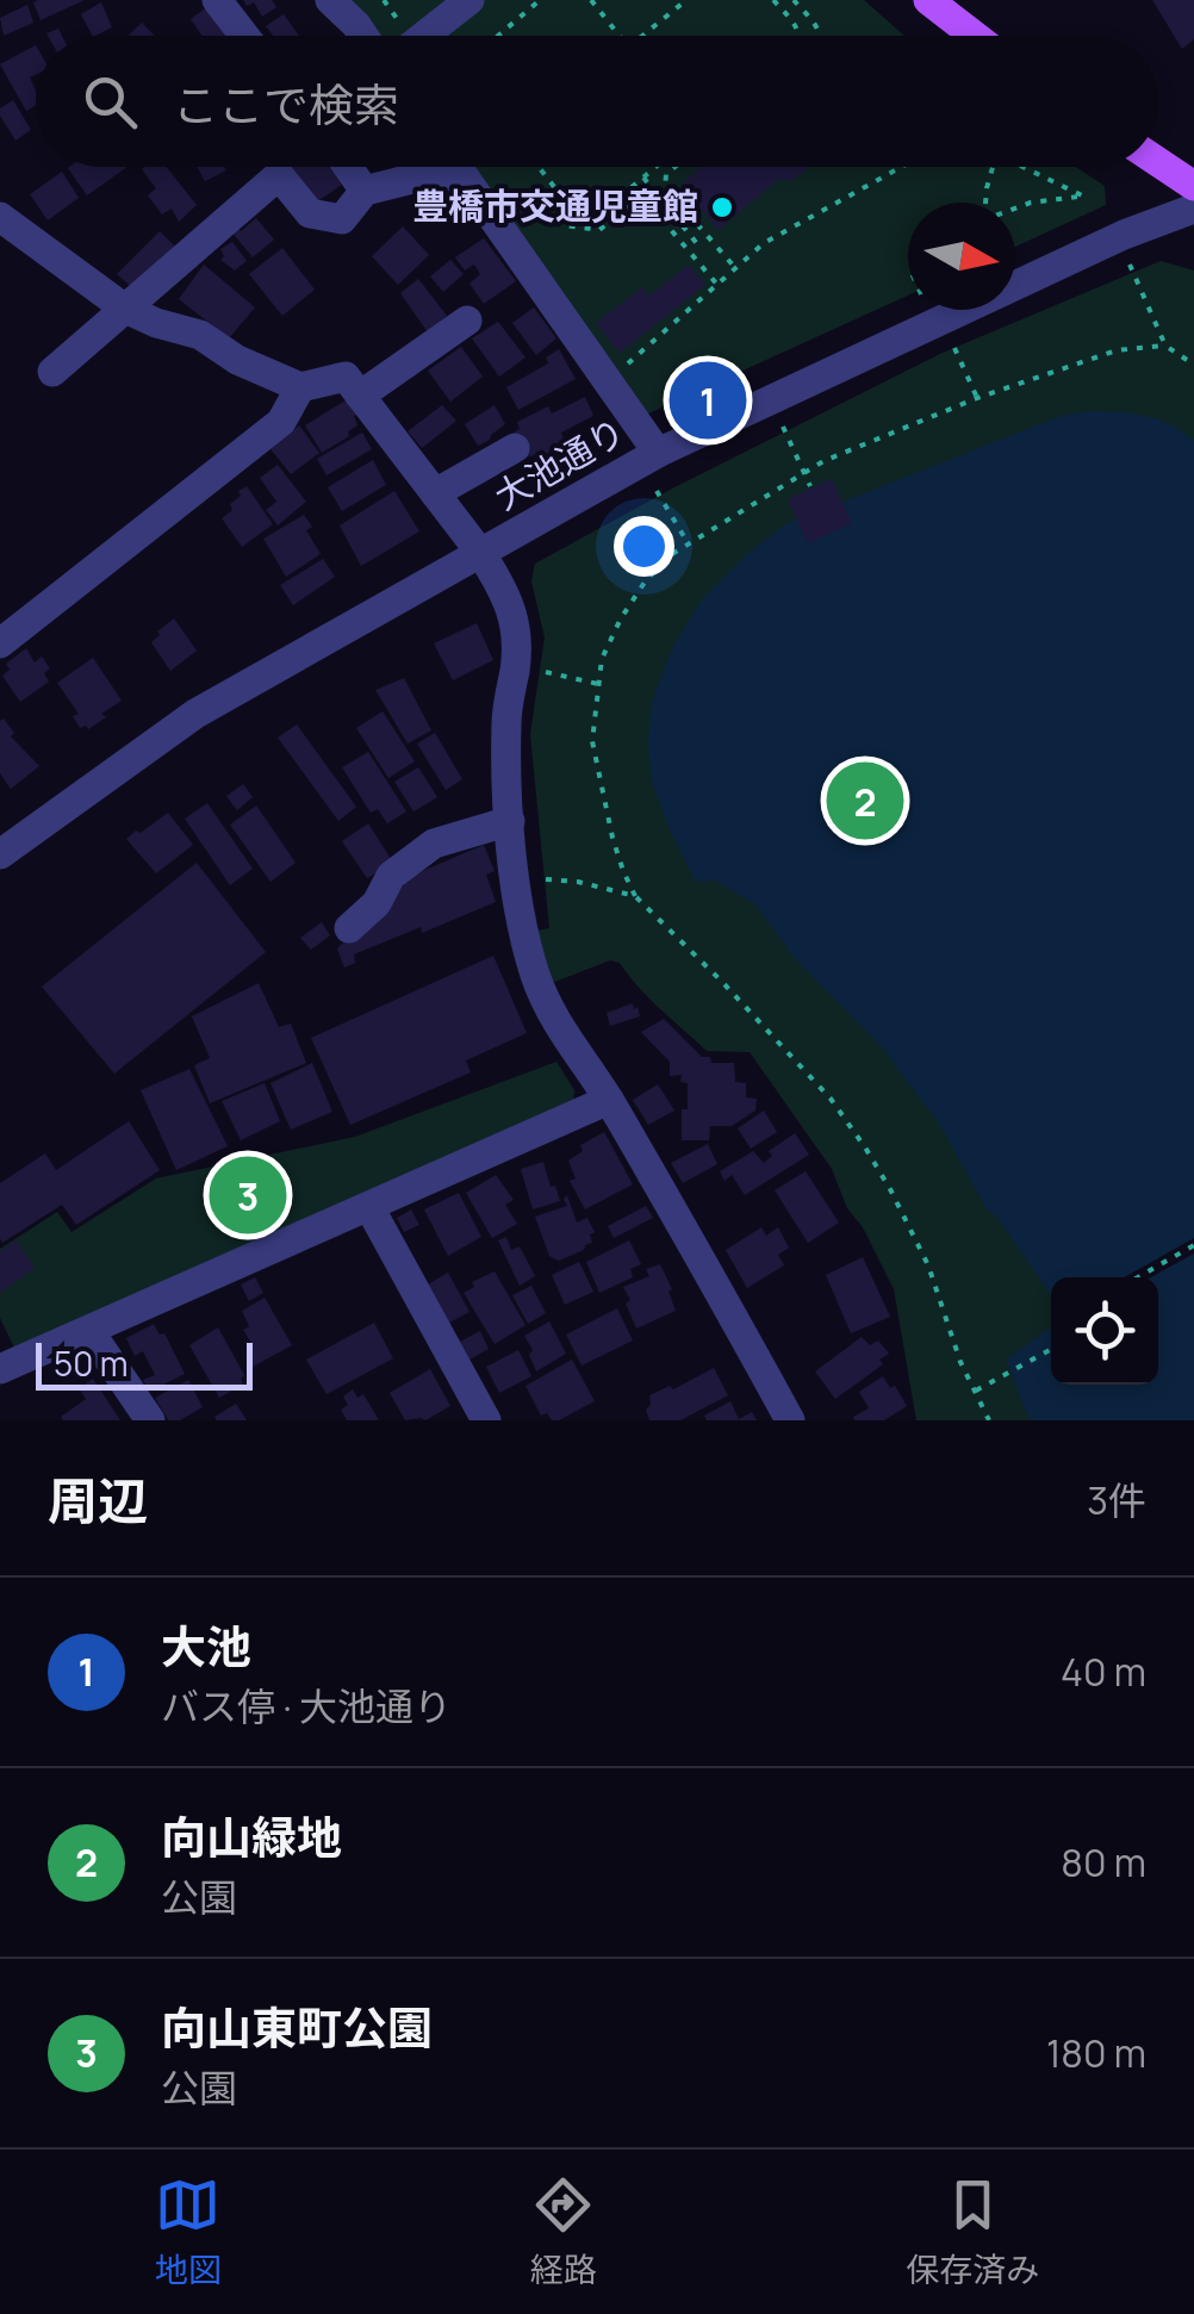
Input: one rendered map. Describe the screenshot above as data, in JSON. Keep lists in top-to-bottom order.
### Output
{
  "streets": {
    "street": ["大池通り"]
  },
  "places": ["豊橋市交通児童館"],
  "scale_bar": "50 m",
  "north": "right",
  "page": {
    "search": "ここで検索",
    "pins": ["1", "2", "3"],
    "scale": "50 m",
    "heading": ["周辺", "3件"],
    "list": [
      {
        "mark": "1",
        "name": "大池",
        "note": "バス停 · 大池通り",
        "value": "40 m"
      },
      {
        "mark": "2",
        "name": "向山緑地",
        "note": "公園",
        "value": "80 m"
      },
      {
        "mark": "3",
        "name": "向山東町公園",
        "note": "公園",
        "value": "180 m"
      }
    ],
    "nav": ["地図", "経路", "保存済み"]
  }
}
